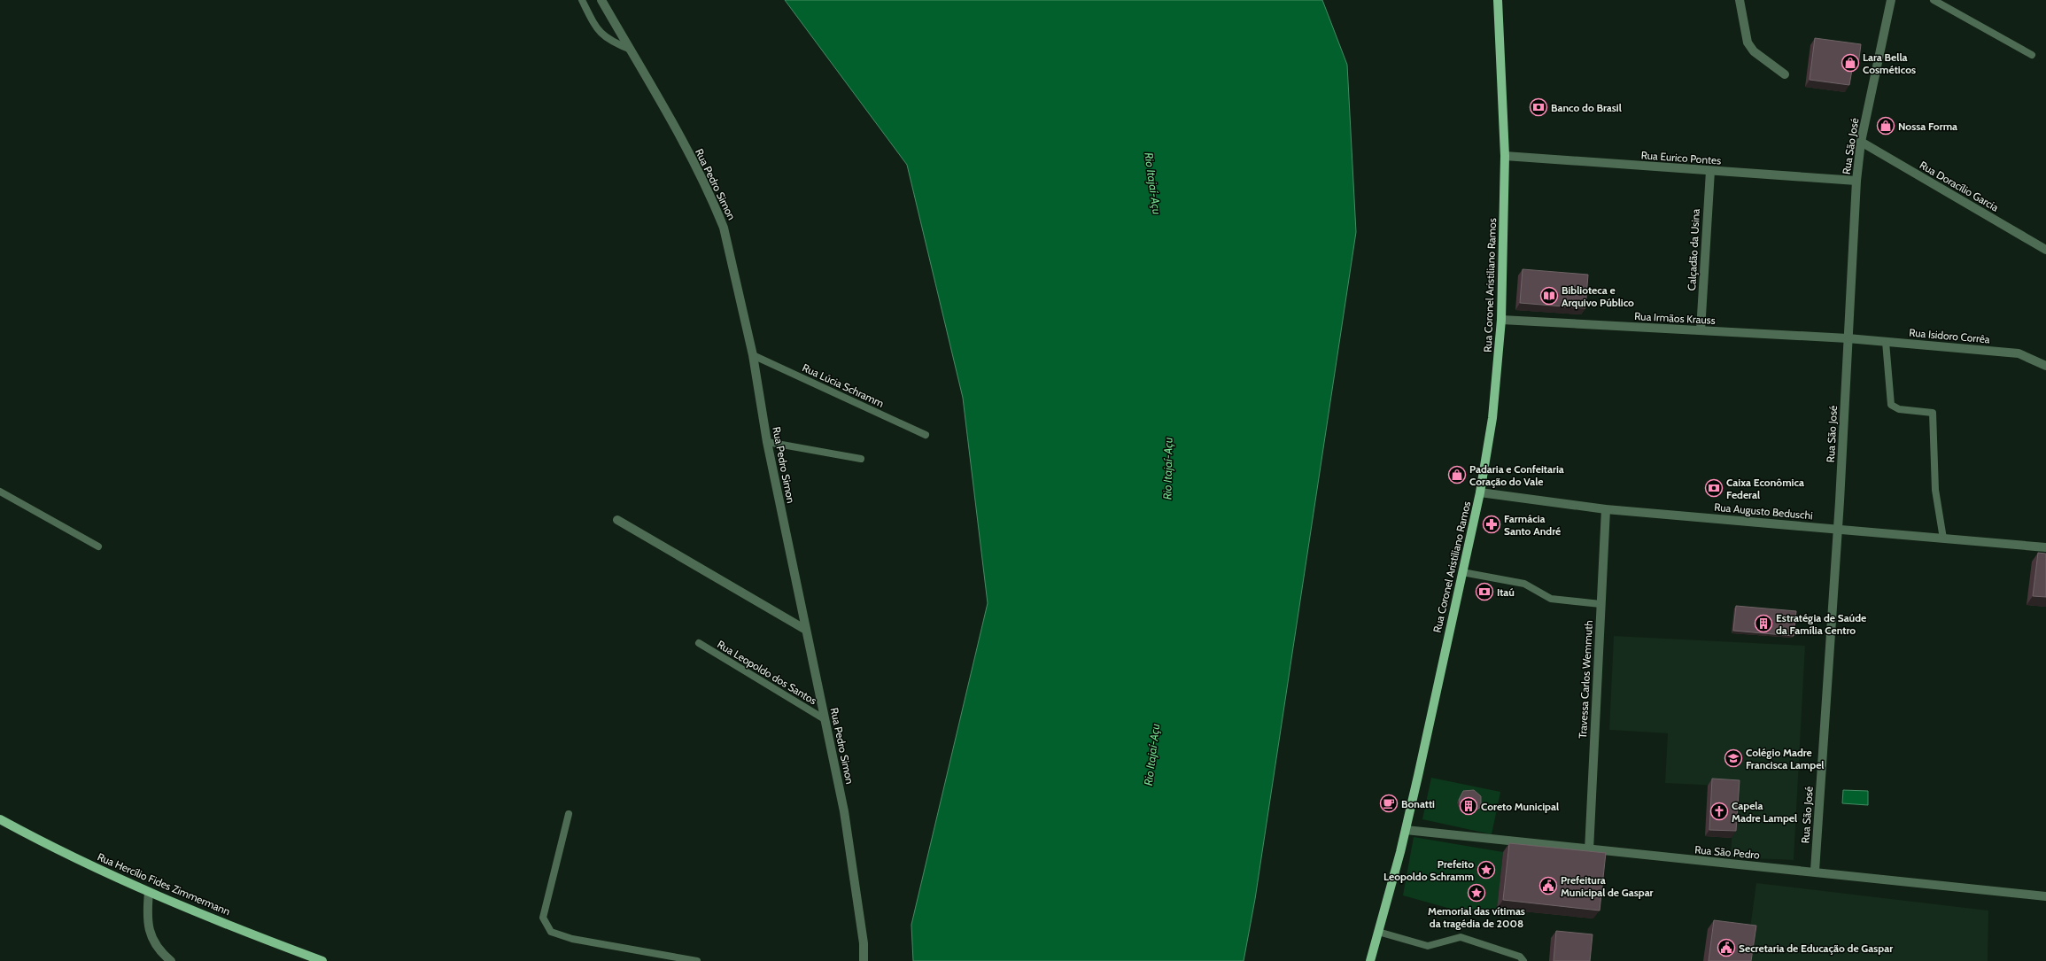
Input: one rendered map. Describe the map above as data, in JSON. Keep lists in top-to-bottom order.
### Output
{
  "streets": {
    "main road": ["Rua Coronel Aristiliano Ramos", "Rua Hercílio Fides Zimmermann"],
    "street": [
      "Rua São José",
      "Rua Eurico Pontes",
      "Rua Pedro Simon",
      "Rua Doracílio Garcia",
      "Calçadão da Usina",
      "Rua Irmãos Krauss",
      "Rua Isidoro Corrêa",
      "Rua Augusto Beduschi",
      "Travessa Carlos Wemmuth",
      "Rua São Pedro"
    ],
    "lane": ["Rua Lúcia Schramm", "Rua Leopoldo dos Santos"]
  },
  "crossings": [
    ["Rua São José", "Rua Eurico Pontes"],
    ["Rua São José", "Rua Doracílio Garcia"],
    ["Rua São José", "Rua Irmãos Krauss"],
    ["Rua São José", "Rua Isidoro Corrêa"],
    ["Rua São José", "Rua Augusto Beduschi"],
    ["Rua São José", "Rua São Pedro"],
    ["Rua Eurico Pontes", "Calçadão da Usina"],
    ["Rua Eurico Pontes", "Rua Coronel Aristiliano Ramos"],
    ["Rua Pedro Simon", "Rua Lúcia Schramm"],
    ["Rua Pedro Simon", "Rua Leopoldo dos Santos"],
    ["Calçadão da Usina", "Rua Irmãos Krauss"],
    ["Rua Coronel Aristiliano Ramos", "Rua Irmãos Krauss"],
    ["Rua Coronel Aristiliano Ramos", "Rua Augusto Beduschi"],
    ["Rua Coronel Aristiliano Ramos", "Rua São Pedro"],
    ["Rua Irmãos Krauss", "Rua Isidoro Corrêa"],
    ["Rua Augusto Beduschi", "Travessa Carlos Wemmuth"],
    ["Travessa Carlos Wemmuth", "Rua São Pedro"]
  ],
  "water": ["Rio Itajaí-Açu"],
  "places": {
    "shop": ["Lara Bella Cosméticos", "Nossa Forma", "Padaria e Confeitaria Coração do Vale"],
    "bank": ["Banco do Brasil", "Caixa Econômica Federal", "Itaú"],
    "library": ["Biblioteca e Arquivo Público"],
    "pharmacy": ["Farmácia Santo André"],
    "building": ["Estratégia de Saúde da Família Centro", "Coreto Municipal"],
    "school or university": ["Colégio Madre Francisca Lampel"],
    "cafe": ["Bonatti"],
    "church": ["Capela Madre Lampel"],
    "place": ["Prefeito Leopoldo Schramm", "Memorial das vítimas da tragédia de 2008"],
    "public building": ["Prefeitura Municipal de Gaspar", "Secretaria de Educação de Gaspar"]
  }
}
